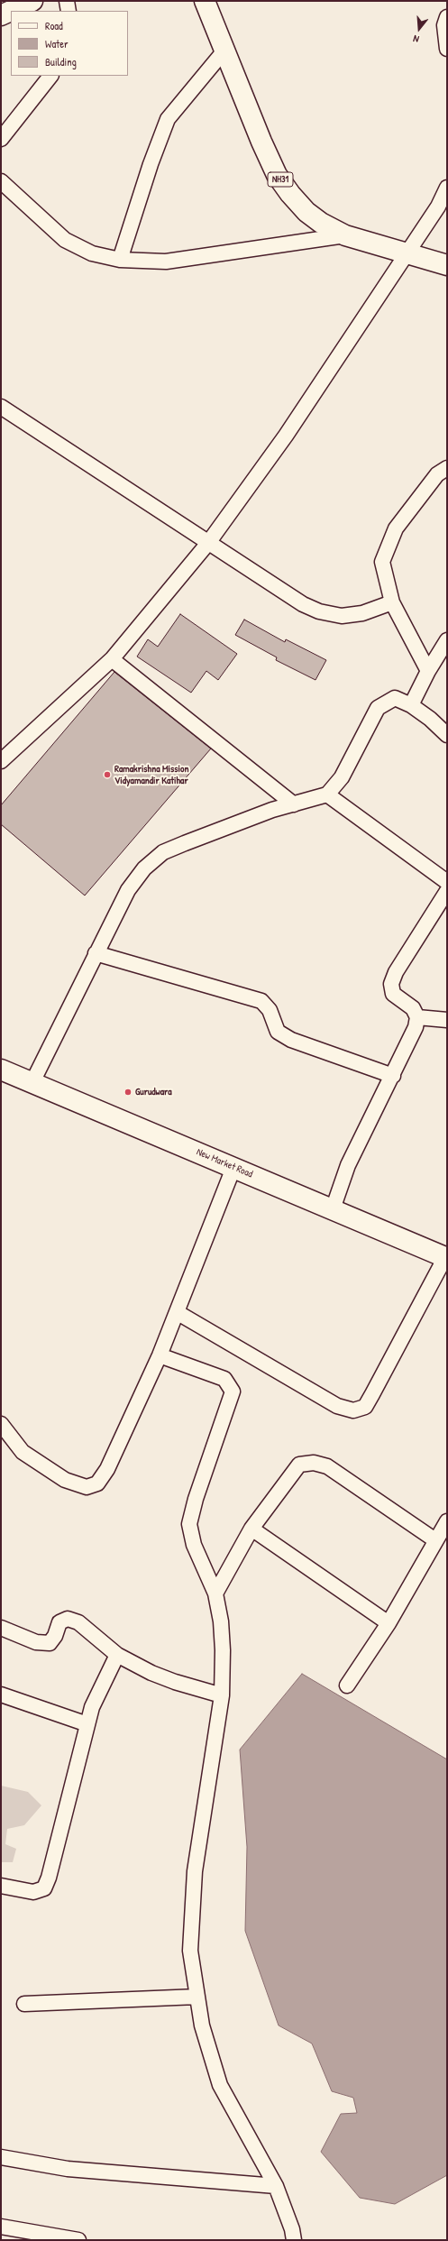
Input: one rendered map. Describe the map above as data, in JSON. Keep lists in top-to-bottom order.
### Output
{
  "streets": {
    "main road": ["NH31", "New Market Road"]
  },
  "places": ["Ramakrishna Mission Vidyamandir Katihar", "Gurudwara"],
  "legend": ["Road", "Water", "Building"],
  "north": "bottom"
}
